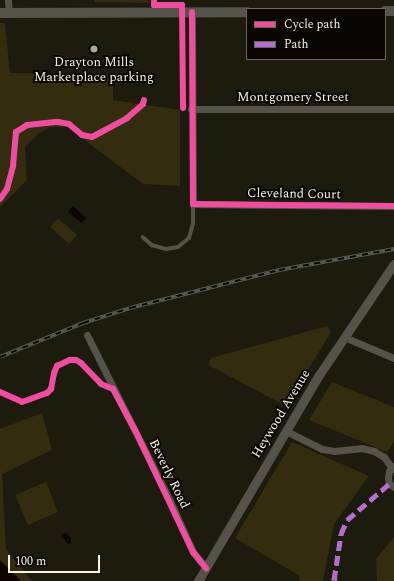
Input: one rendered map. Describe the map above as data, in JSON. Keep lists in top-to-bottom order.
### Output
{
  "streets": {
    "street": [
      "Montgomery Street",
      "Cleveland Court",
      "Heywood Avenue",
      "Beverly Road"
    ]
  },
  "crossings": [
    ["Heywood Avenue", "Beverly Road"]
  ],
  "places": ["Drayton Mills Marketplace parking"],
  "legend": ["Cycle path", "Path"],
  "scale_bar": "100 m"
}
